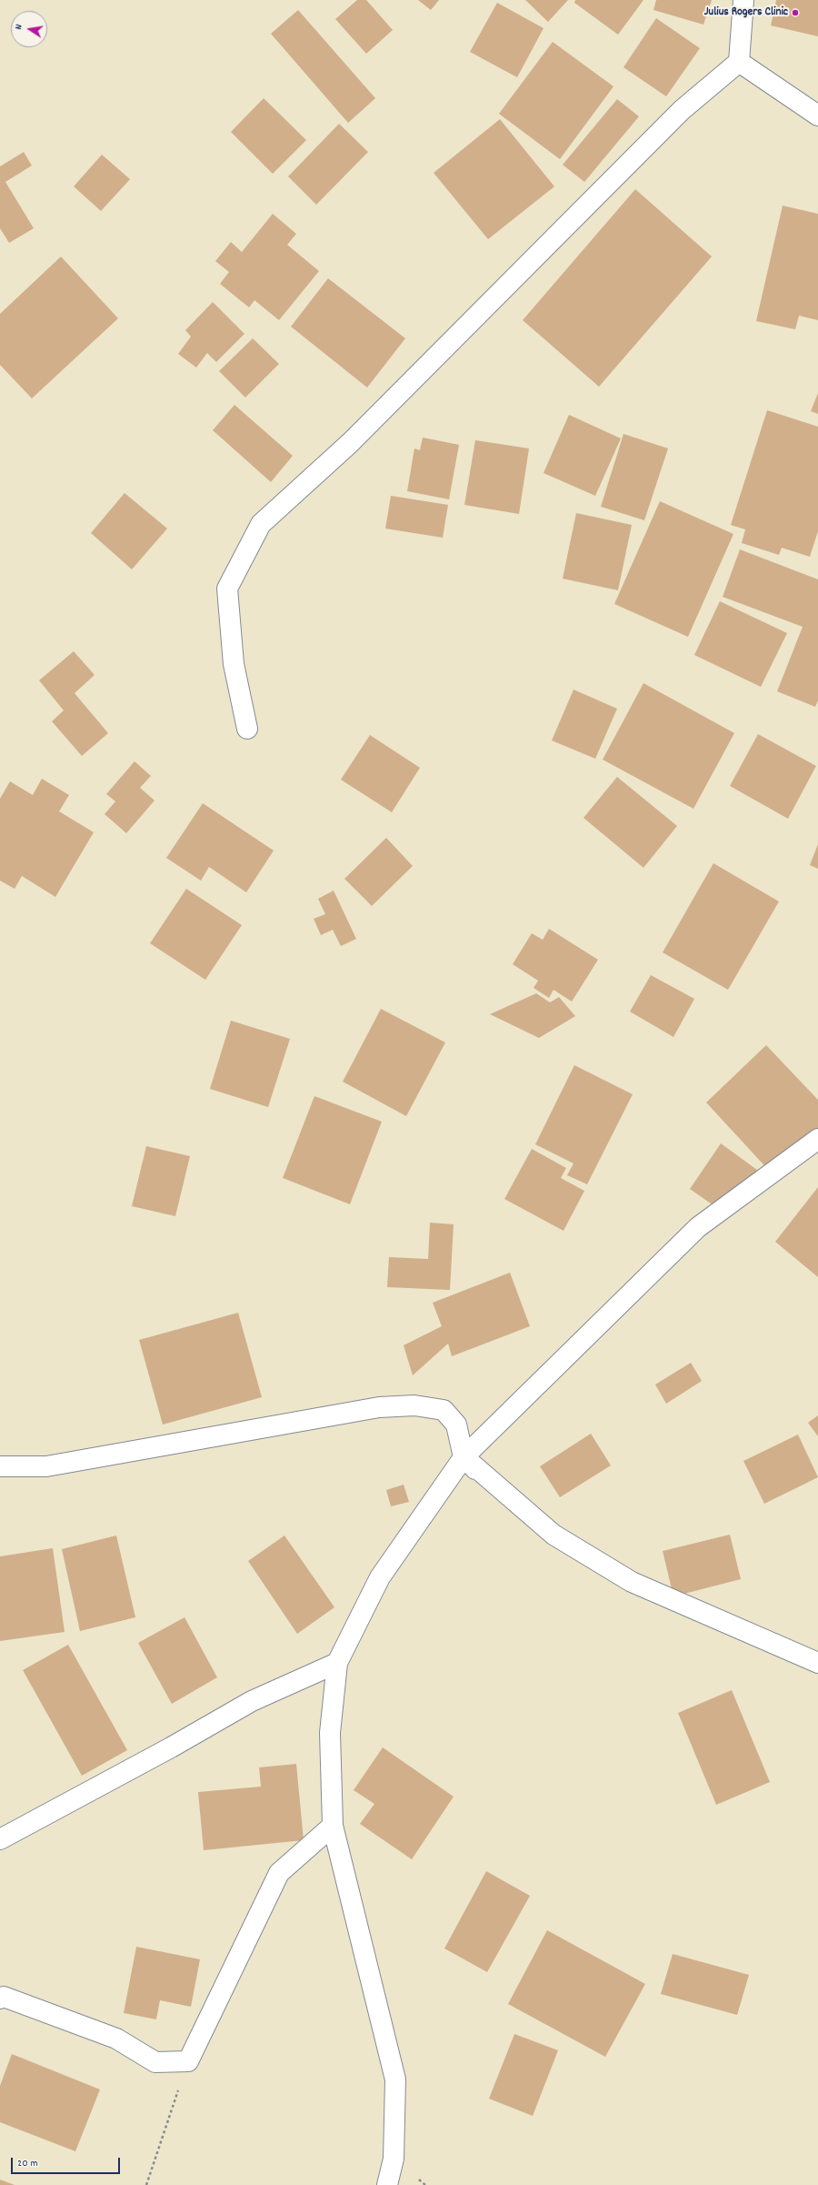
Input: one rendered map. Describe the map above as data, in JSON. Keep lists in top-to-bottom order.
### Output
{
  "places": ["Julius Rogers Clinic"],
  "scale_bar": "20 m",
  "north": "left"
}
